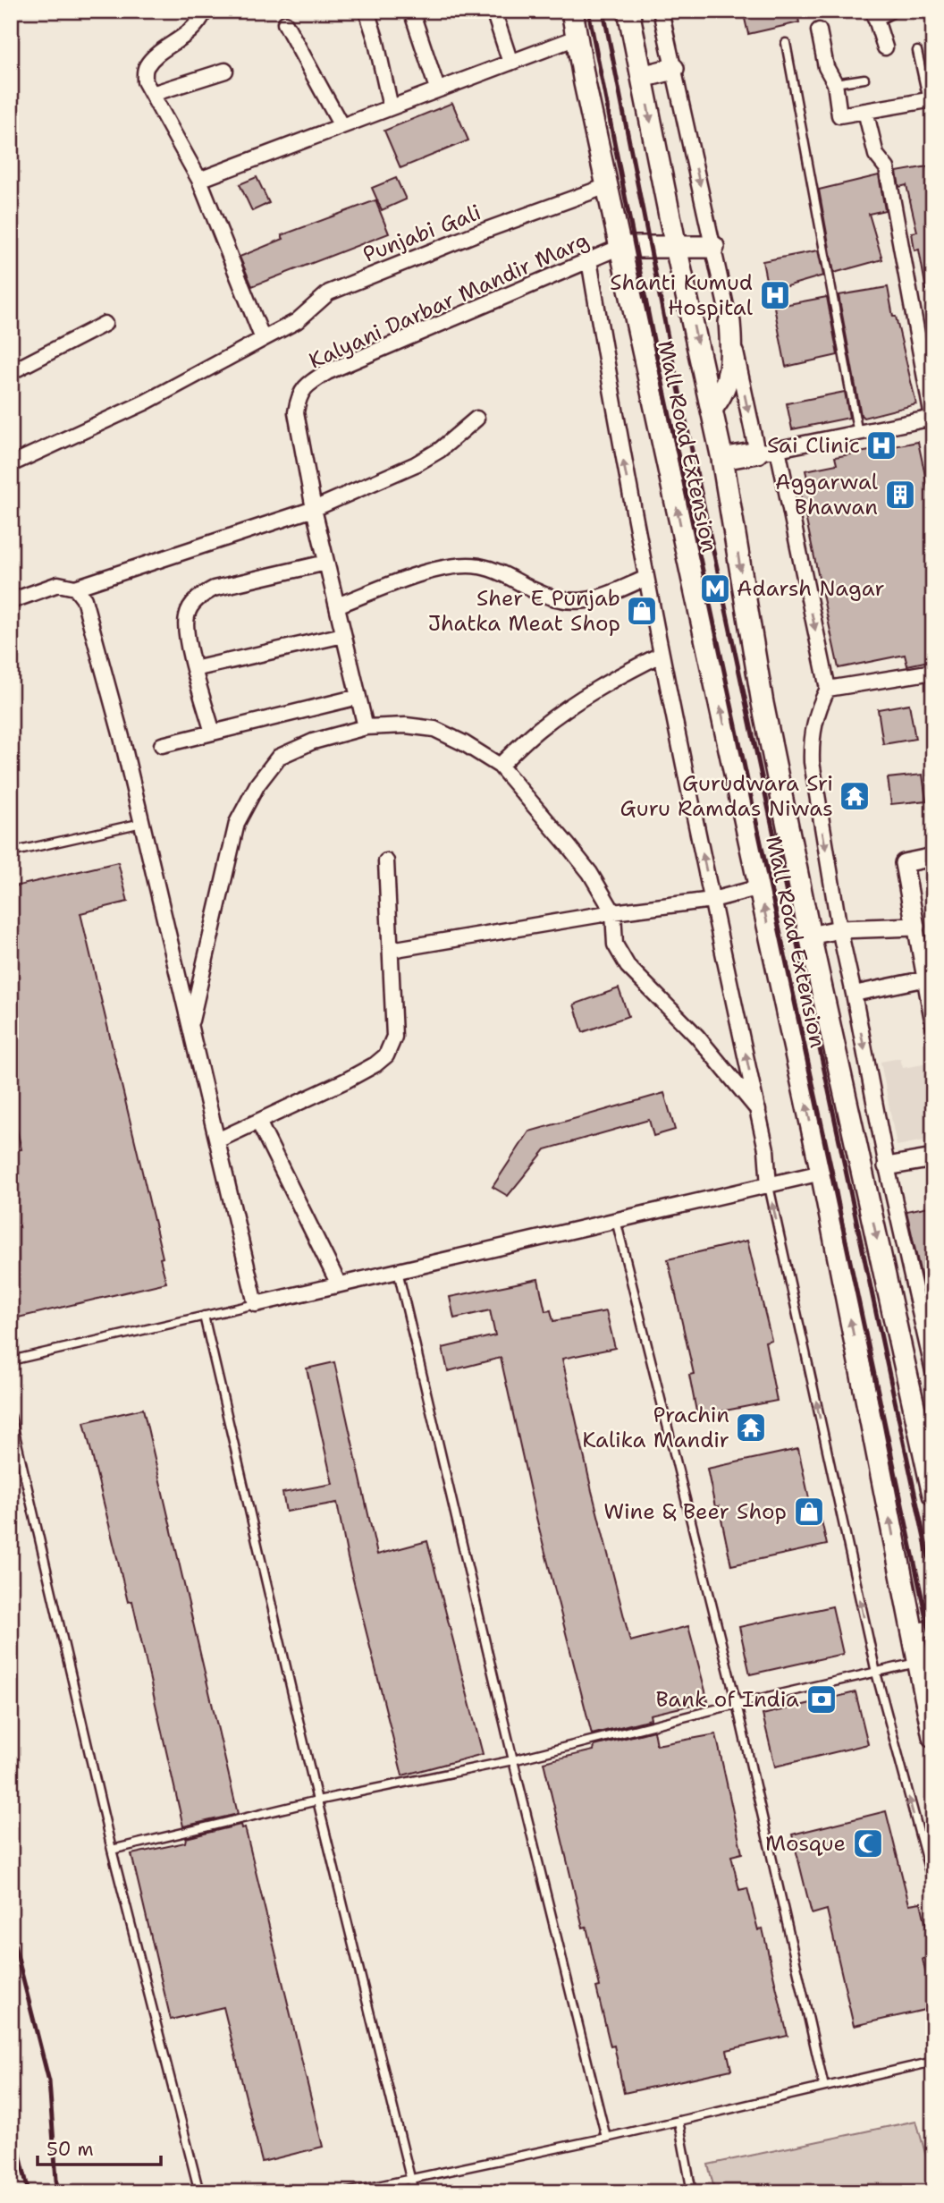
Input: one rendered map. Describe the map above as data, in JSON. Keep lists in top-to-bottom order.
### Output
{
  "streets": {
    "main road": ["Mall Road Extension"],
    "street": ["Punjabi Gali", "Kalyani Darbar Mandir Marg"]
  },
  "crossings": [
    ["Punjabi Gali", "Mall Road Extension"],
    ["Kalyani Darbar Mandir Marg", "Mall Road Extension"]
  ],
  "places": {
    "hospital": ["Shanti Kumud Hospital", "Sai Clinic"],
    "building": ["Aggarwal Bhawan"],
    "metro station": ["Adarsh Nagar"],
    "shop": ["Sher E Punjab Jhatka Meat Shop", "Wine & Beer Shop"],
    "temple": ["Gurudwara Sri Guru Ramdas Niwas", "Prachin Kalika Mandir"],
    "bank": ["Bank of India"],
    "mosque": ["Mosque"]
  },
  "scale_bar": "50 m"
}
